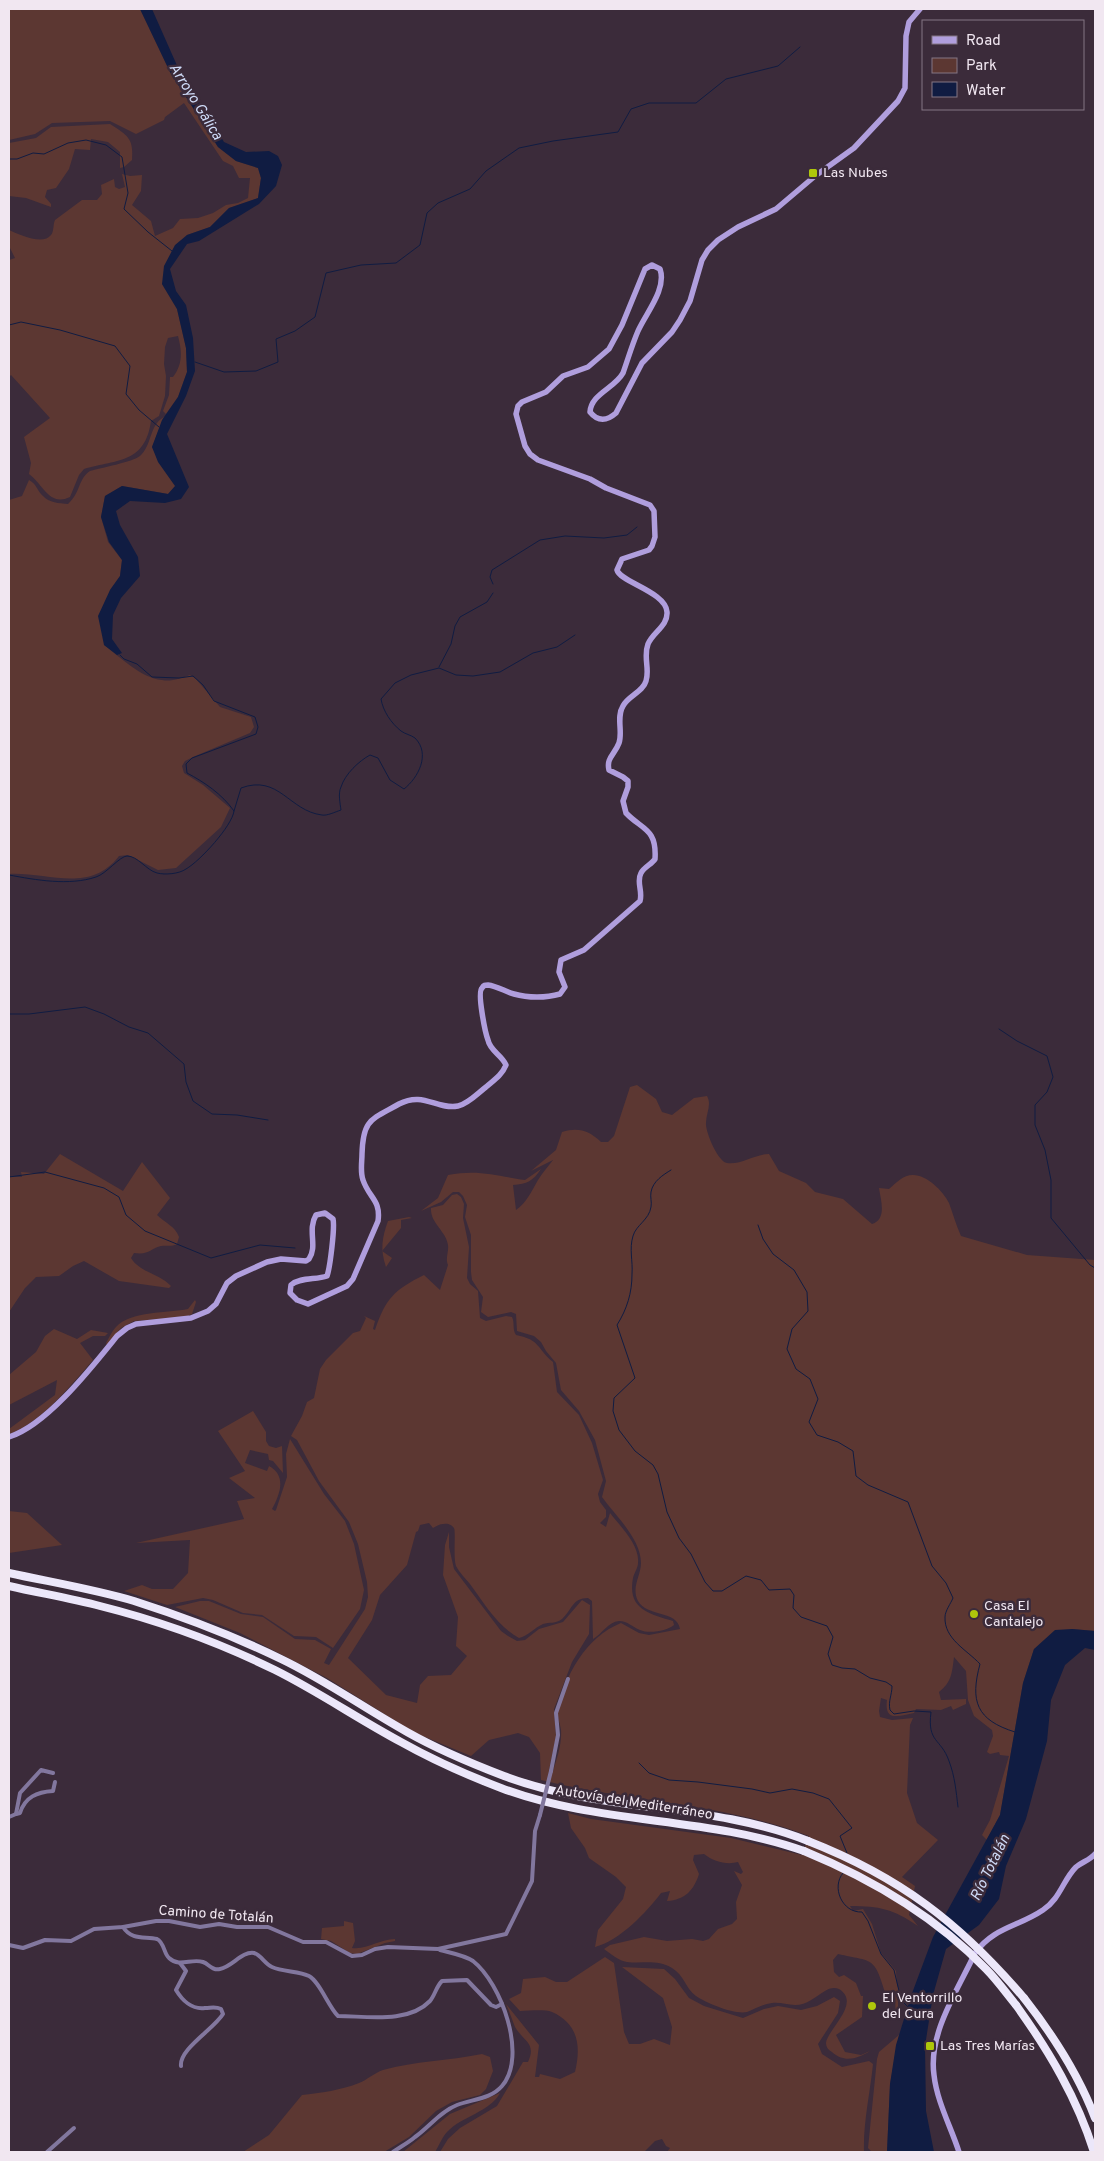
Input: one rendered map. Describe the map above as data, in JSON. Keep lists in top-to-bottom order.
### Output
{
  "streets": {
    "highway": ["Autovía del Mediterráneo"],
    "street": ["Camino de Totalán"]
  },
  "water": ["Arroyo Gálica", "Río Totalán"],
  "places": {
    "transit": ["Las Nubes", "Las Tres Marías"],
    "other": ["Casa El Cantalejo", "El Ventorrillo del Cura"]
  },
  "legend": ["Road", "Park", "Water"]
}
